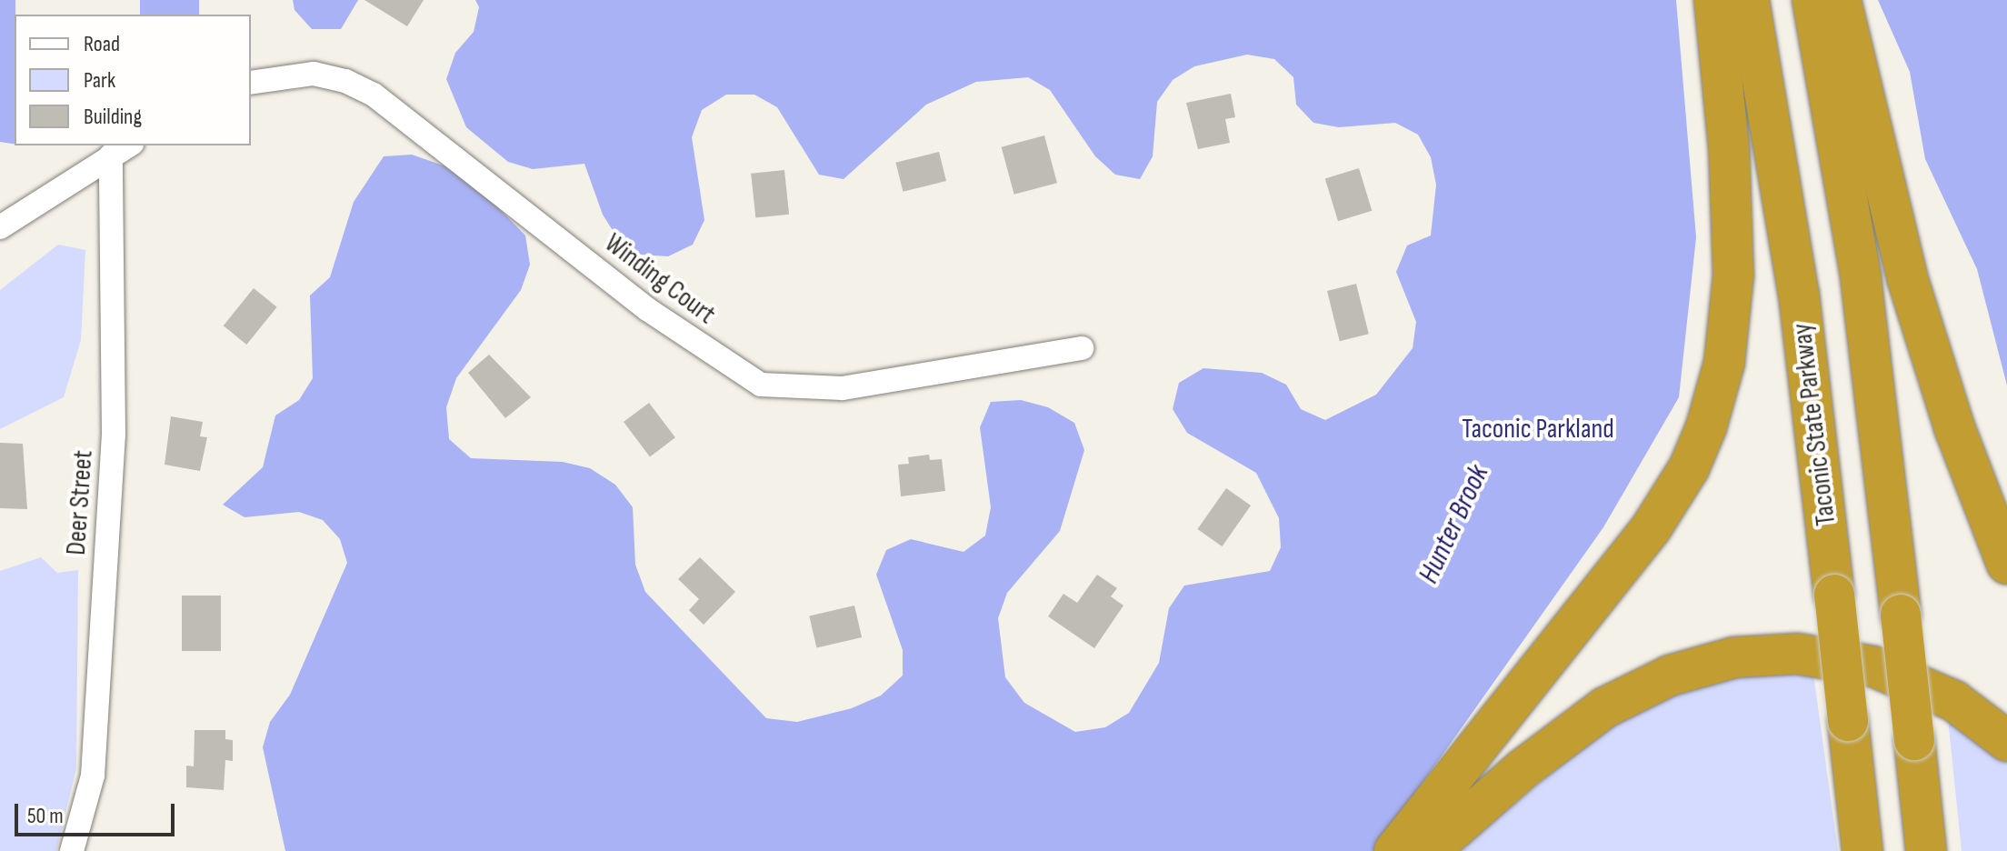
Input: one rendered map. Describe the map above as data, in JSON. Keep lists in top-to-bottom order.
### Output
{
  "streets": {
    "highway": ["Taconic State Parkway"],
    "street": ["Winding Court", "Deer Street"]
  },
  "water": ["Hunter Brook"],
  "parks": ["Taconic Parkland"],
  "legend": ["Road", "Park", "Building"],
  "scale_bar": "50 m"
}
